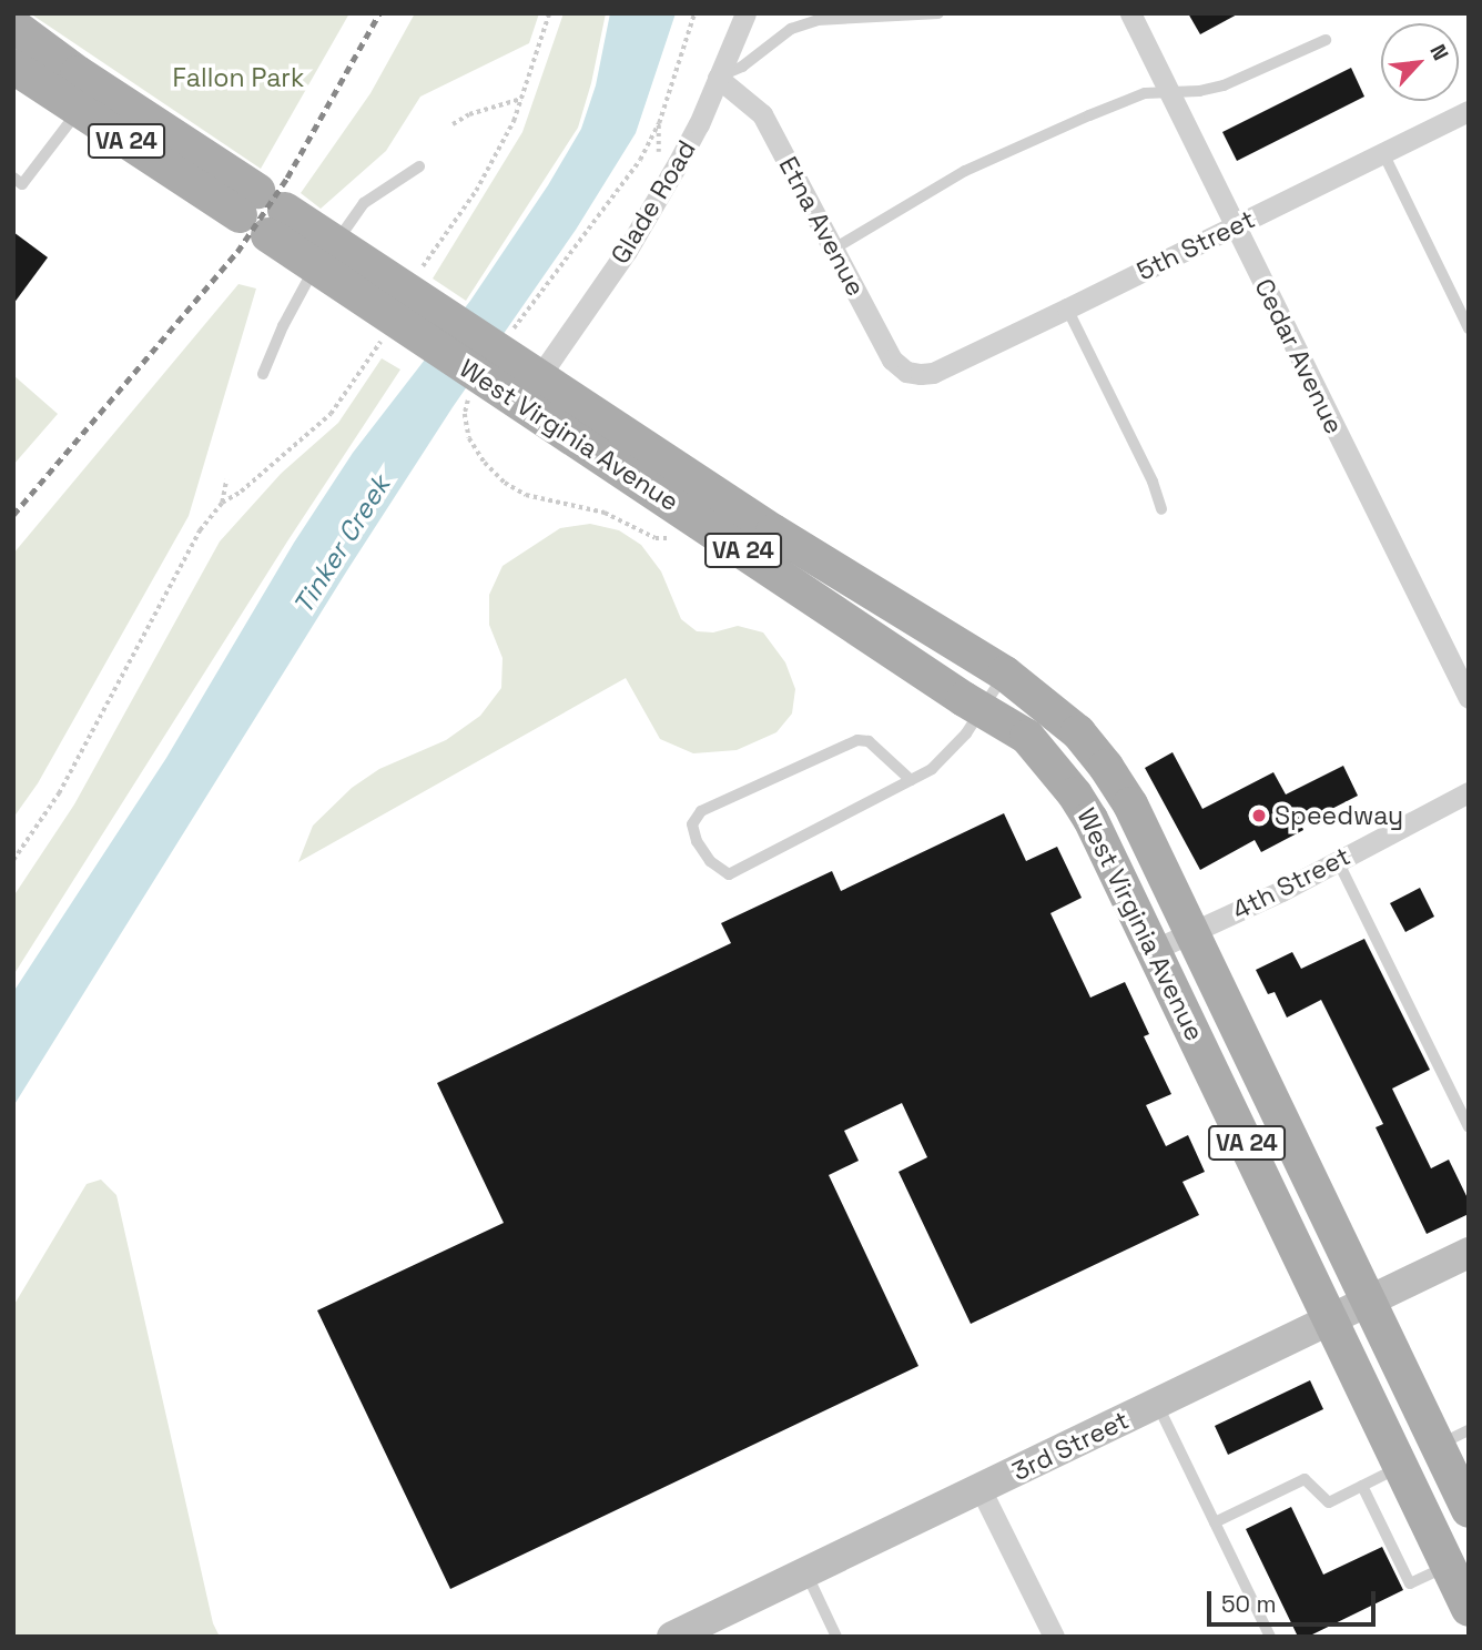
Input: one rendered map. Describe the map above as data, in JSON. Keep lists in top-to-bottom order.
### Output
{
  "streets": {
    "main road": ["VA 24", "West Virginia Avenue"],
    "street": [
      "Glade Road",
      "Etna Avenue",
      "5th Street",
      "Cedar Avenue",
      "4th Street",
      "3rd Street"
    ]
  },
  "crossings": [
    ["VA 24", "West Virginia Avenue"],
    ["Glade Road", "Etna Avenue"],
    ["Glade Road", "West Virginia Avenue"],
    ["Etna Avenue", "5th Street"],
    ["5th Street", "Cedar Avenue"],
    ["West Virginia Avenue", "4th Street"],
    ["West Virginia Avenue", "3rd Street"]
  ],
  "water": ["Tinker Creek"],
  "parks": ["Fallon Park"],
  "places": ["Speedway"],
  "scale_bar": "50 m",
  "north": "top right"
}
